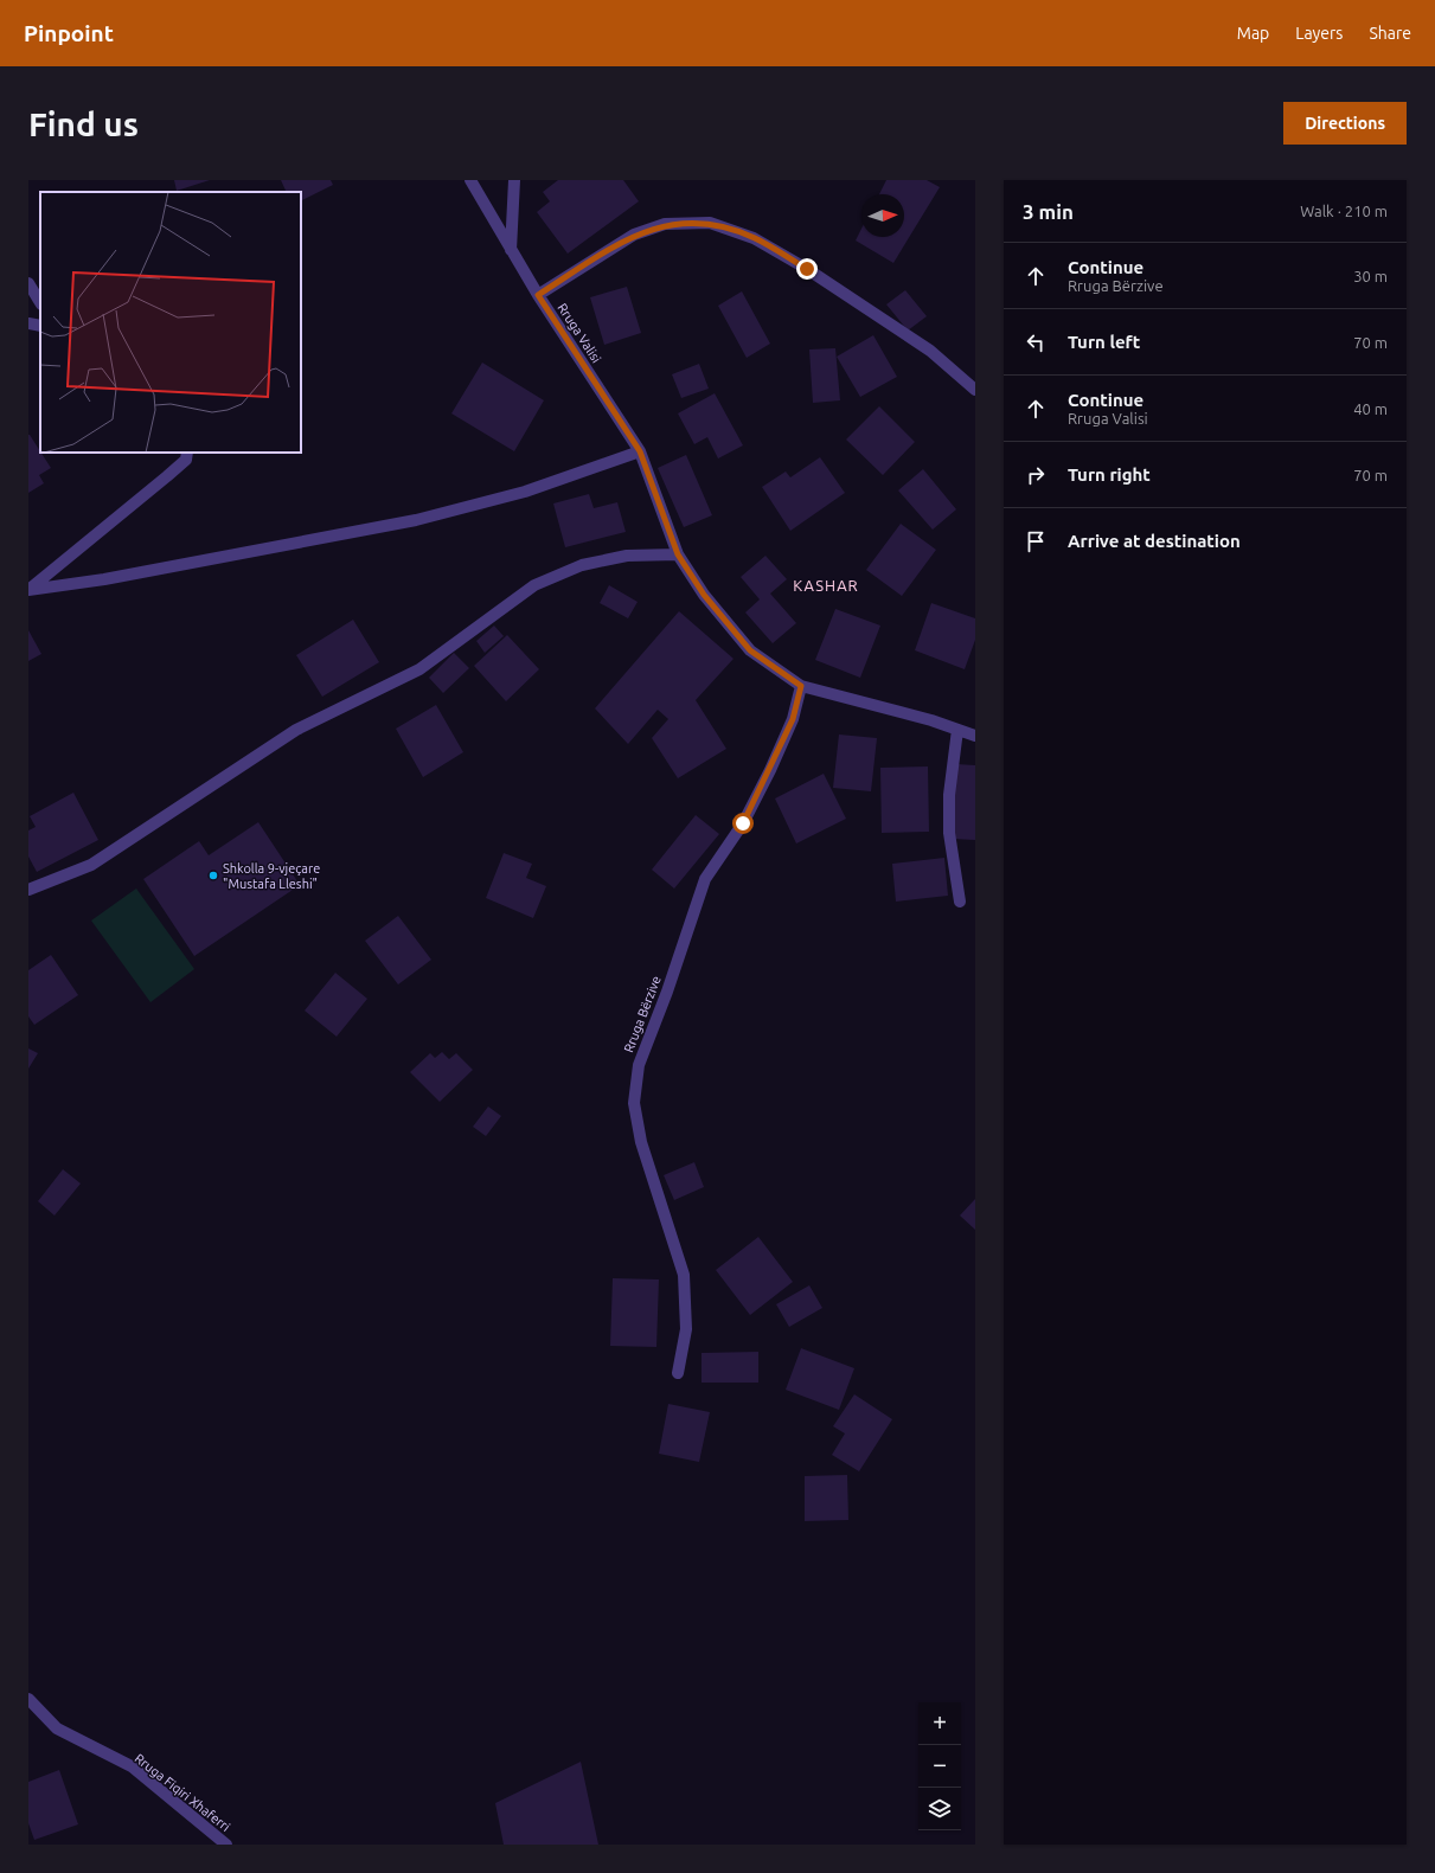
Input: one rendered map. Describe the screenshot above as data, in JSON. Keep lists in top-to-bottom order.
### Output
{
  "streets": {
    "street": ["Rruga Valisi", "Rruga Bërzive", "Rruga Fiqiri Xhaferri"]
  },
  "crossings": [
    ["Rruga Valisi", "Rruga Bërzive"]
  ],
  "districts": ["KASHAR"],
  "places": ["Shkolla 9-vjeçare \"Mustafa Lleshi\""],
  "north": "right",
  "page": {
    "header": "Pinpoint",
    "nav": ["Map", "Layers", "Share"],
    "buttons": "Directions",
    "title": "Find us",
    "heading": ["3 min", "Walk · 210 m"],
    "list": [
      ["Continue", "Rruga Bërzive", "30 m"],
      ["Turn left", "70 m"],
      ["Continue", "Rruga Valisi", "40 m"],
      ["Turn right", "70 m"],
      "Arrive at destination"
    ],
    "map_buttons": ["+", "−"]
  }
}
